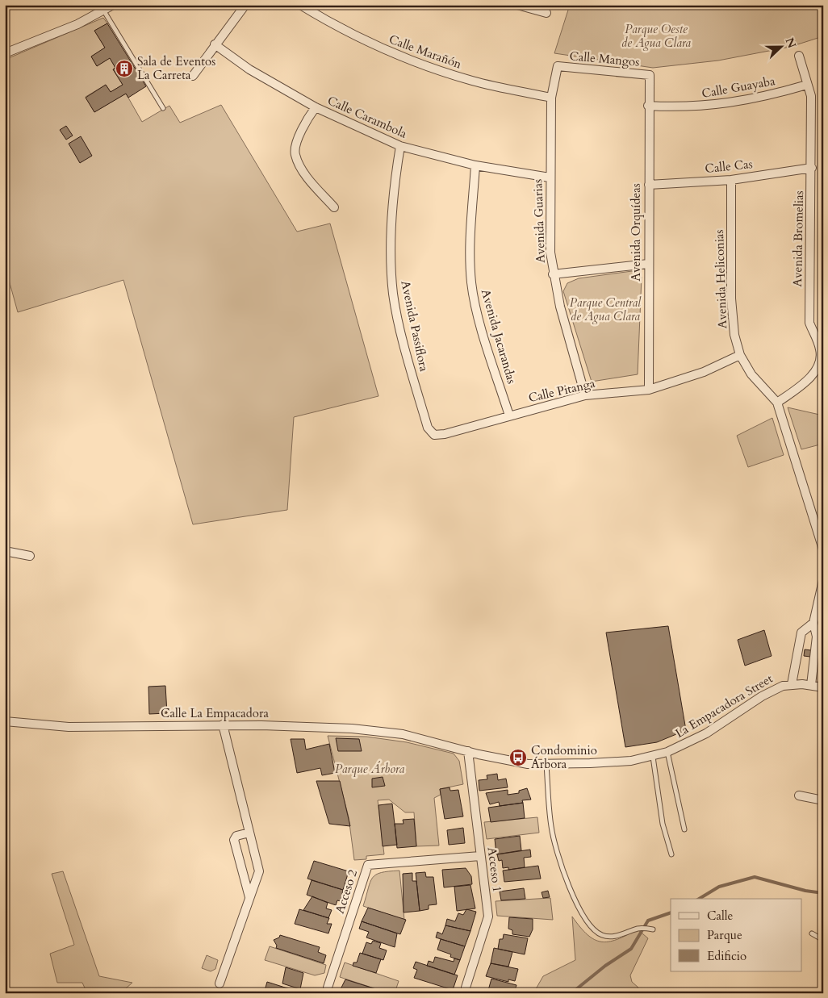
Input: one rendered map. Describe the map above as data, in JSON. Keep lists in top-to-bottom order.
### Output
{
  "streets": {
    "street": [
      "Calle Marañón",
      "Calle Mangos",
      "Calle Guayaba",
      "Calle Carambola",
      "Calle Cas",
      "Avenida Guarias",
      "Avenida Orquídeas",
      "Avenida Bromelias",
      "Avenida Heliconias",
      "Avenida Passiflora",
      "Avenida Jacarandas",
      "Calle Pitanga",
      "La Empacadora Street",
      "Calle La Empacadora",
      "Acceso 1",
      "Acceso 2"
    ]
  },
  "crossings": [
    ["Calle Marañón", "Avenida Guarias"],
    ["Calle Mangos", "Avenida Guarias"],
    ["Calle Mangos", "Avenida Orquídeas"],
    ["Calle Guayaba", "Avenida Orquídeas"],
    ["Calle Guayaba", "Avenida Bromelias"],
    ["Calle Carambola", "Avenida Guarias"],
    ["Calle Carambola", "Avenida Passiflora"],
    ["Calle Carambola", "Avenida Jacarandas"],
    ["Calle Cas", "Avenida Orquídeas"],
    ["Calle Cas", "Avenida Bromelias"],
    ["Calle Cas", "Avenida Heliconias"],
    ["Avenida Guarias", "Calle Pitanga"],
    ["Avenida Orquídeas", "Calle Pitanga"],
    ["Avenida Bromelias", "Avenida Heliconias"],
    ["Avenida Heliconias", "Calle Pitanga"],
    ["Avenida Passiflora", "Calle Pitanga"],
    ["Avenida Jacarandas", "Calle Pitanga"],
    ["La Empacadora Street", "Calle La Empacadora"],
    ["La Empacadora Street", "Acceso 1"],
    ["Acceso 1", "Acceso 2"]
  ],
  "parks": ["Parque Oeste de Agua Clara", "Parque Central de Agua Clara", "Parque Árbora"],
  "places": {
    "building": ["Sala de Eventos La Carreta"],
    "bus stop": ["Condominio Árbora"]
  },
  "legend": ["Calle", "Parque", "Edificio"],
  "north": "right"
}
